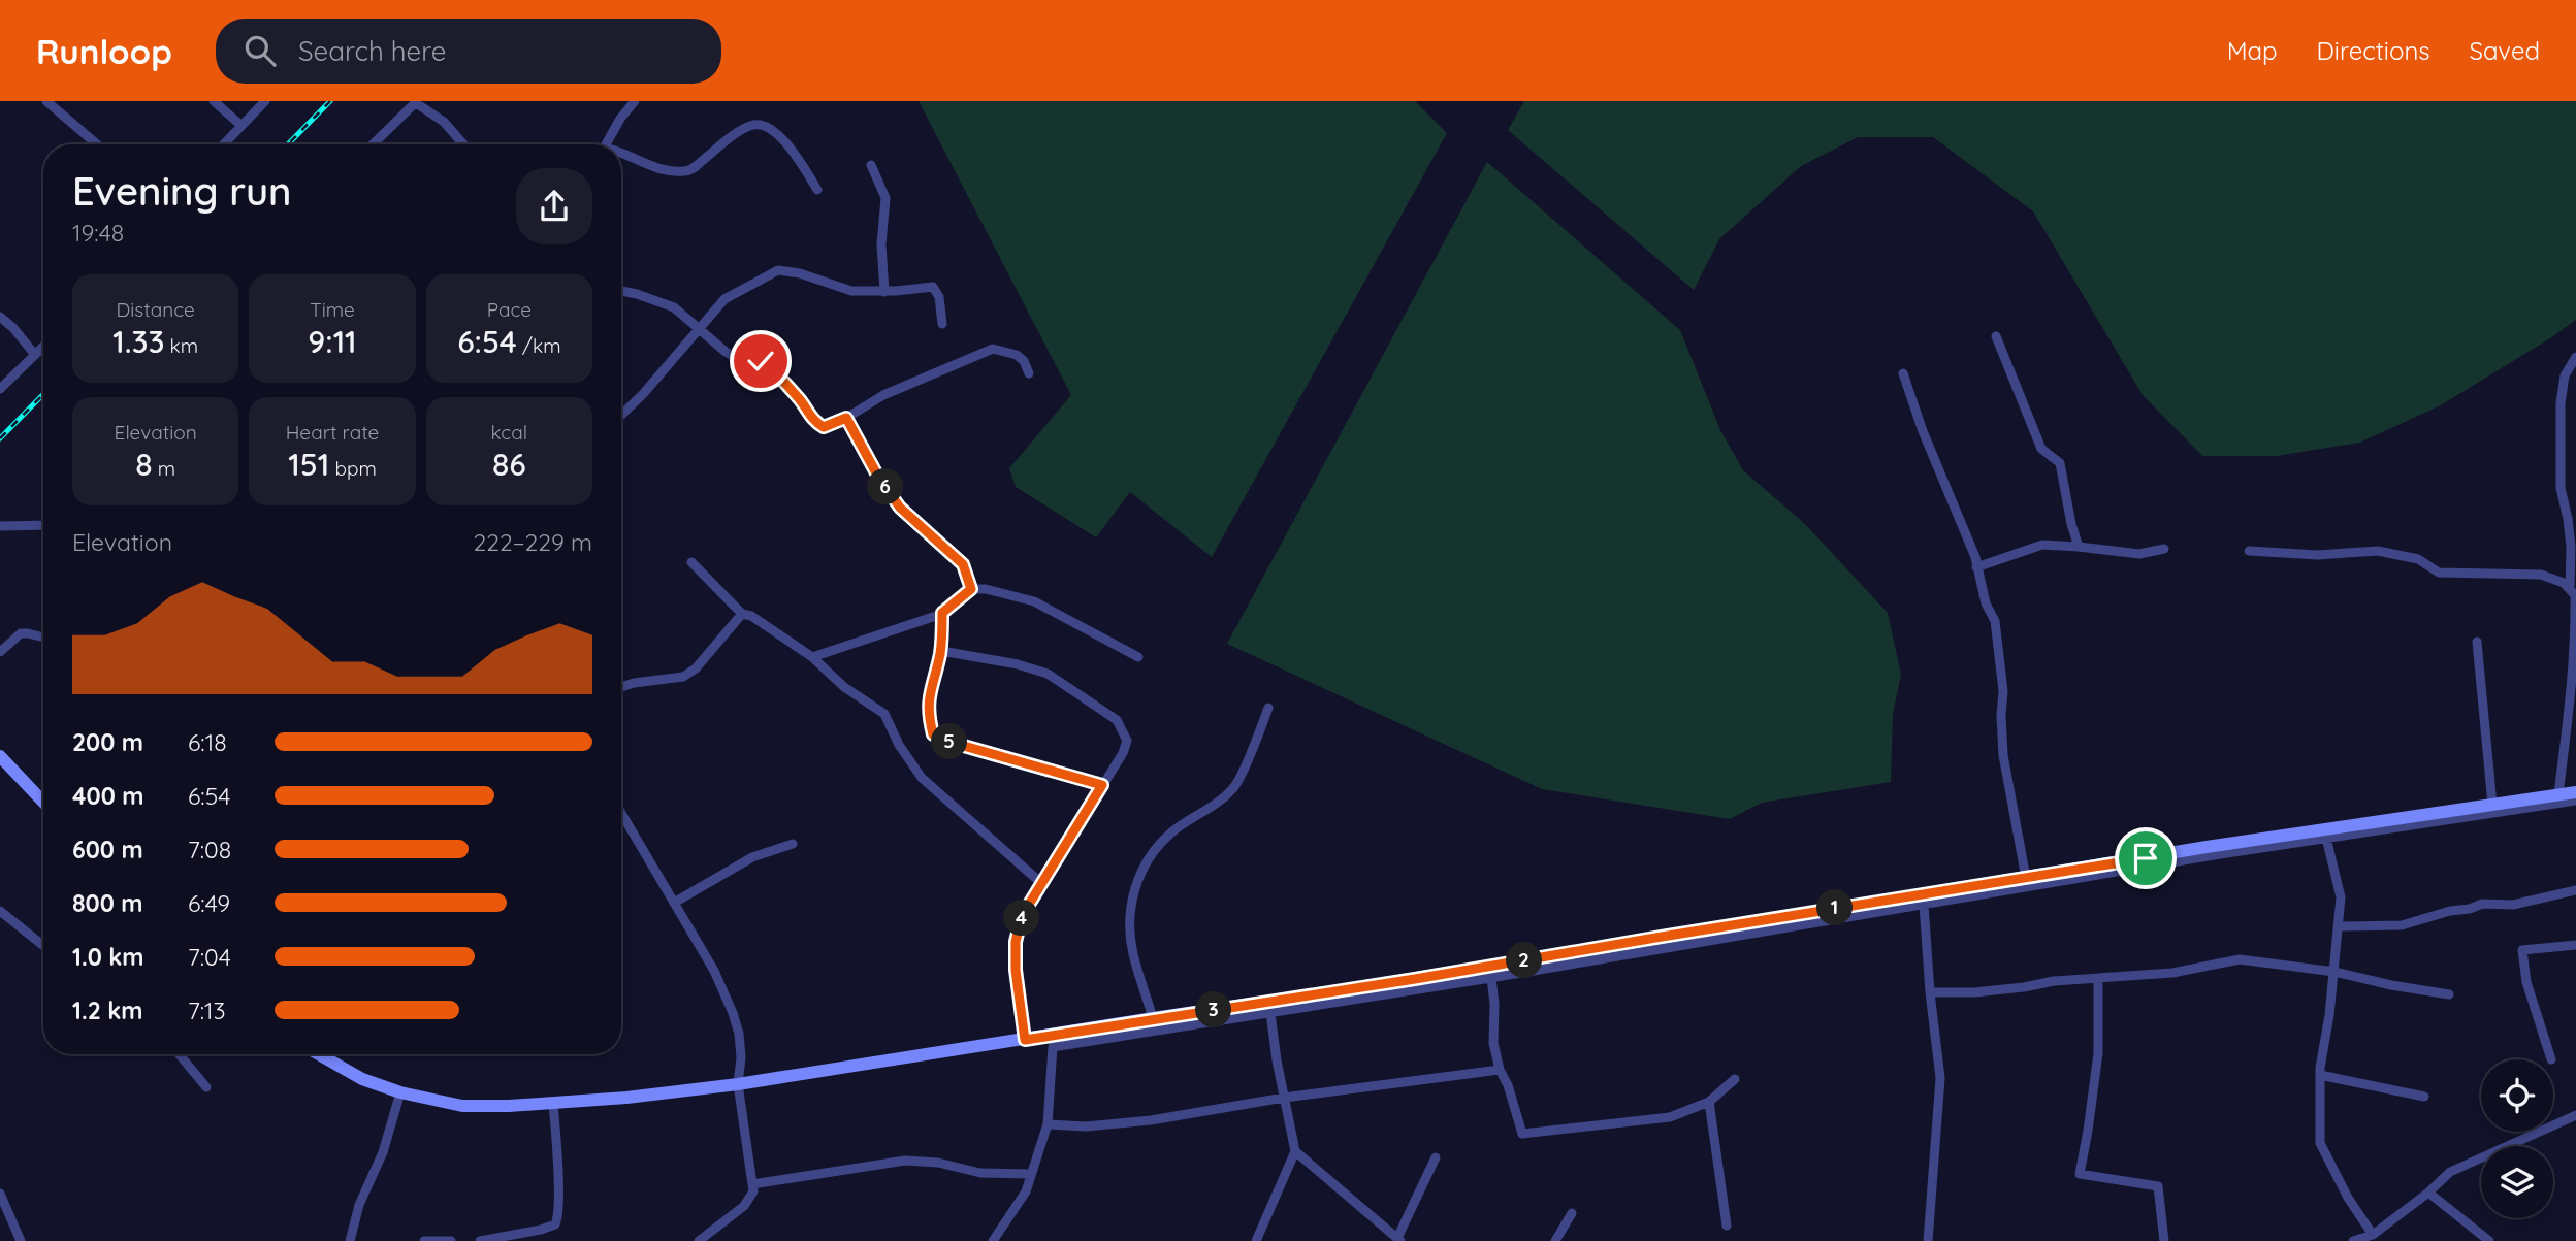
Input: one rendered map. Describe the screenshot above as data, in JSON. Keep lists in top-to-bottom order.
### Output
{
  "page": {
    "header": "Runloop",
    "search": "Search here",
    "nav": ["Map", "Directions", "Saved"],
    "heading": ["Evening run", "19:48"],
    "stats": [
      ["Distance", "1.33 km"],
      ["Time", "9:11"],
      ["Pace", "6:54 /km"],
      ["Elevation", "8 m"],
      ["Heart rate", "151 bpm"],
      ["kcal", "86"]
    ],
    "pins": [
      "6",
      "5",
      "1",
      "4",
      "2",
      "3"
    ],
    "chart": ["Elevation", "222–229 m"],
    "list": [
      {
        "name": "200 m",
        "note": "6:18"
      },
      {
        "name": "400 m",
        "note": "6:54"
      },
      {
        "name": "600 m",
        "note": "7:08"
      },
      {
        "name": "800 m",
        "note": "6:49"
      },
      {
        "name": "1.0 km",
        "note": "7:04"
      },
      {
        "name": "1.2 km",
        "note": "7:13"
      }
    ]
  }
}
